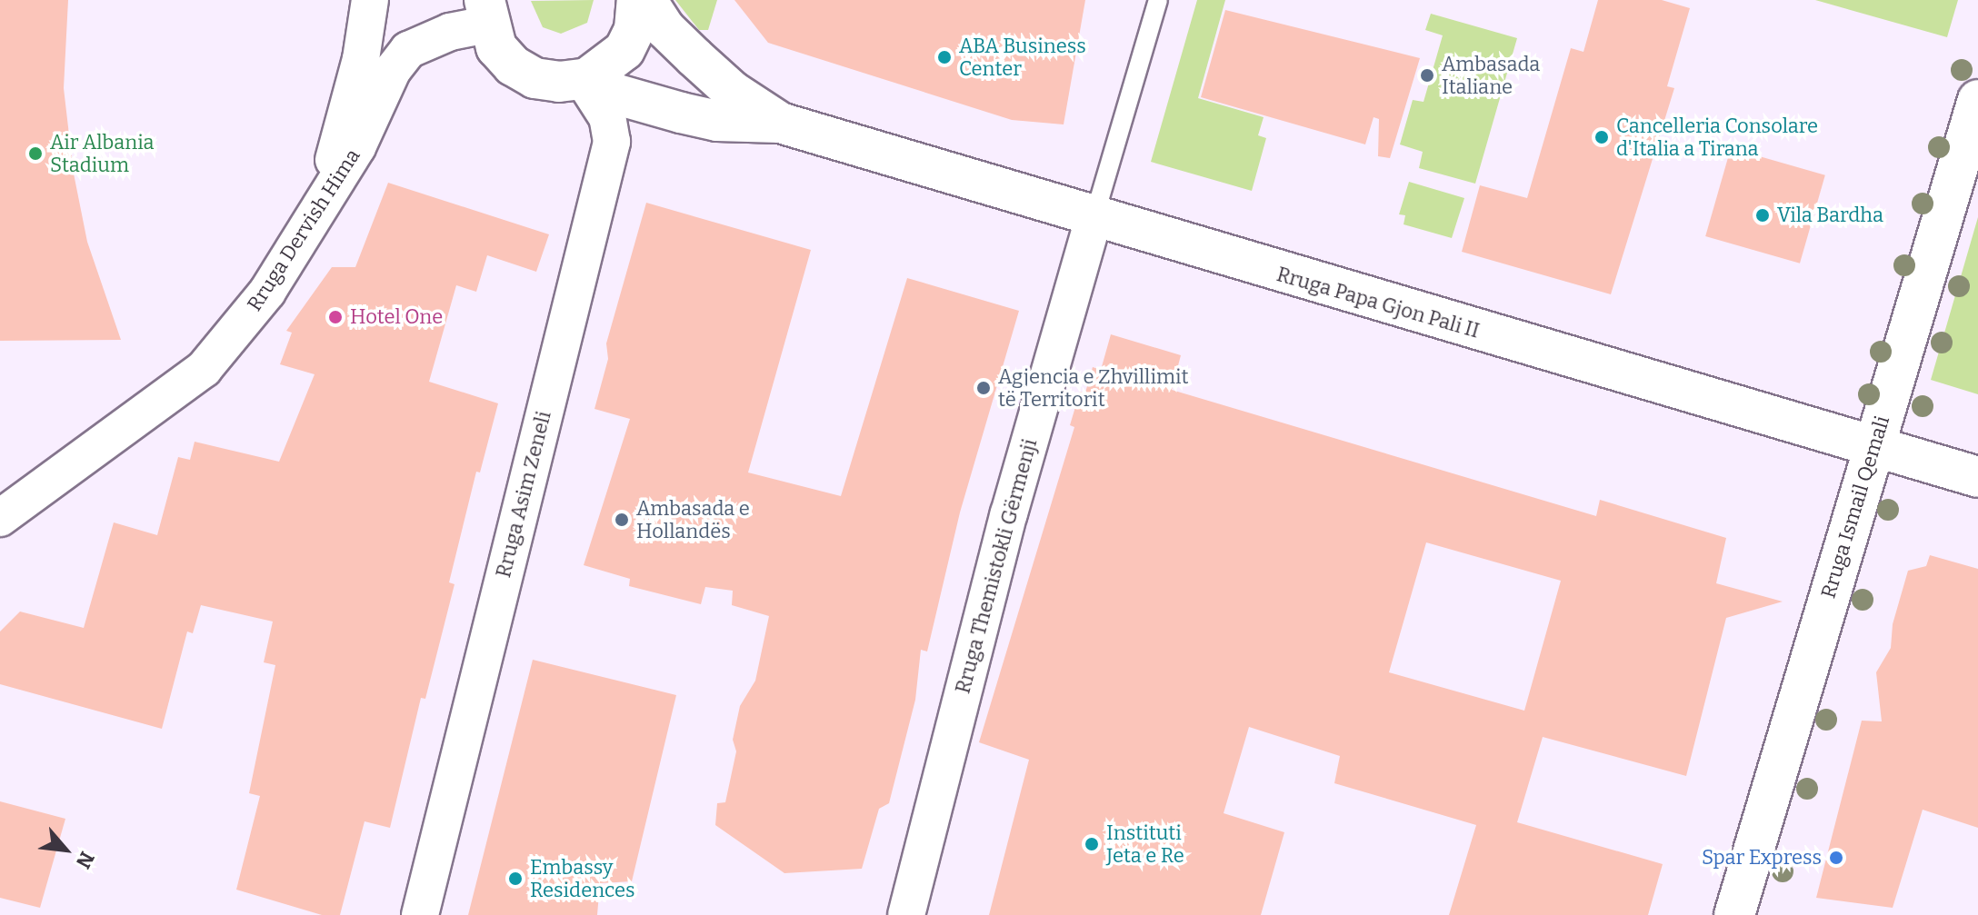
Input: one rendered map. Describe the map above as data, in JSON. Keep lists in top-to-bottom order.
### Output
{
  "streets": {
    "street": [
      "Rruga Dervish Hima",
      "Rruga Papa Gjon Pali II",
      "Rruga Asim Zeneli",
      "Rruga Ismail Qemali",
      "Rruga Themistokli Gërmenji"
    ]
  },
  "crossings": [
    ["Rruga Papa Gjon Pali II", "Rruga Asim Zeneli"],
    ["Rruga Papa Gjon Pali II", "Rruga Ismail Qemali"],
    ["Rruga Papa Gjon Pali II", "Rruga Themistokli Gërmenji"]
  ],
  "places": [
    "ABA Business Center",
    "Ambasada Italiane",
    "Cancelleria Consolare d'Italia a Tirana",
    "Air Albania Stadium",
    "Vila Bardha",
    "Hotel One",
    "Agjencia e Zhvillimit të Territorit",
    "Ambasada e Hollandës",
    "Instituti Jeta e Re",
    "Spar Express",
    "Embassy Residences"
  ],
  "north": "bottom right"
}
